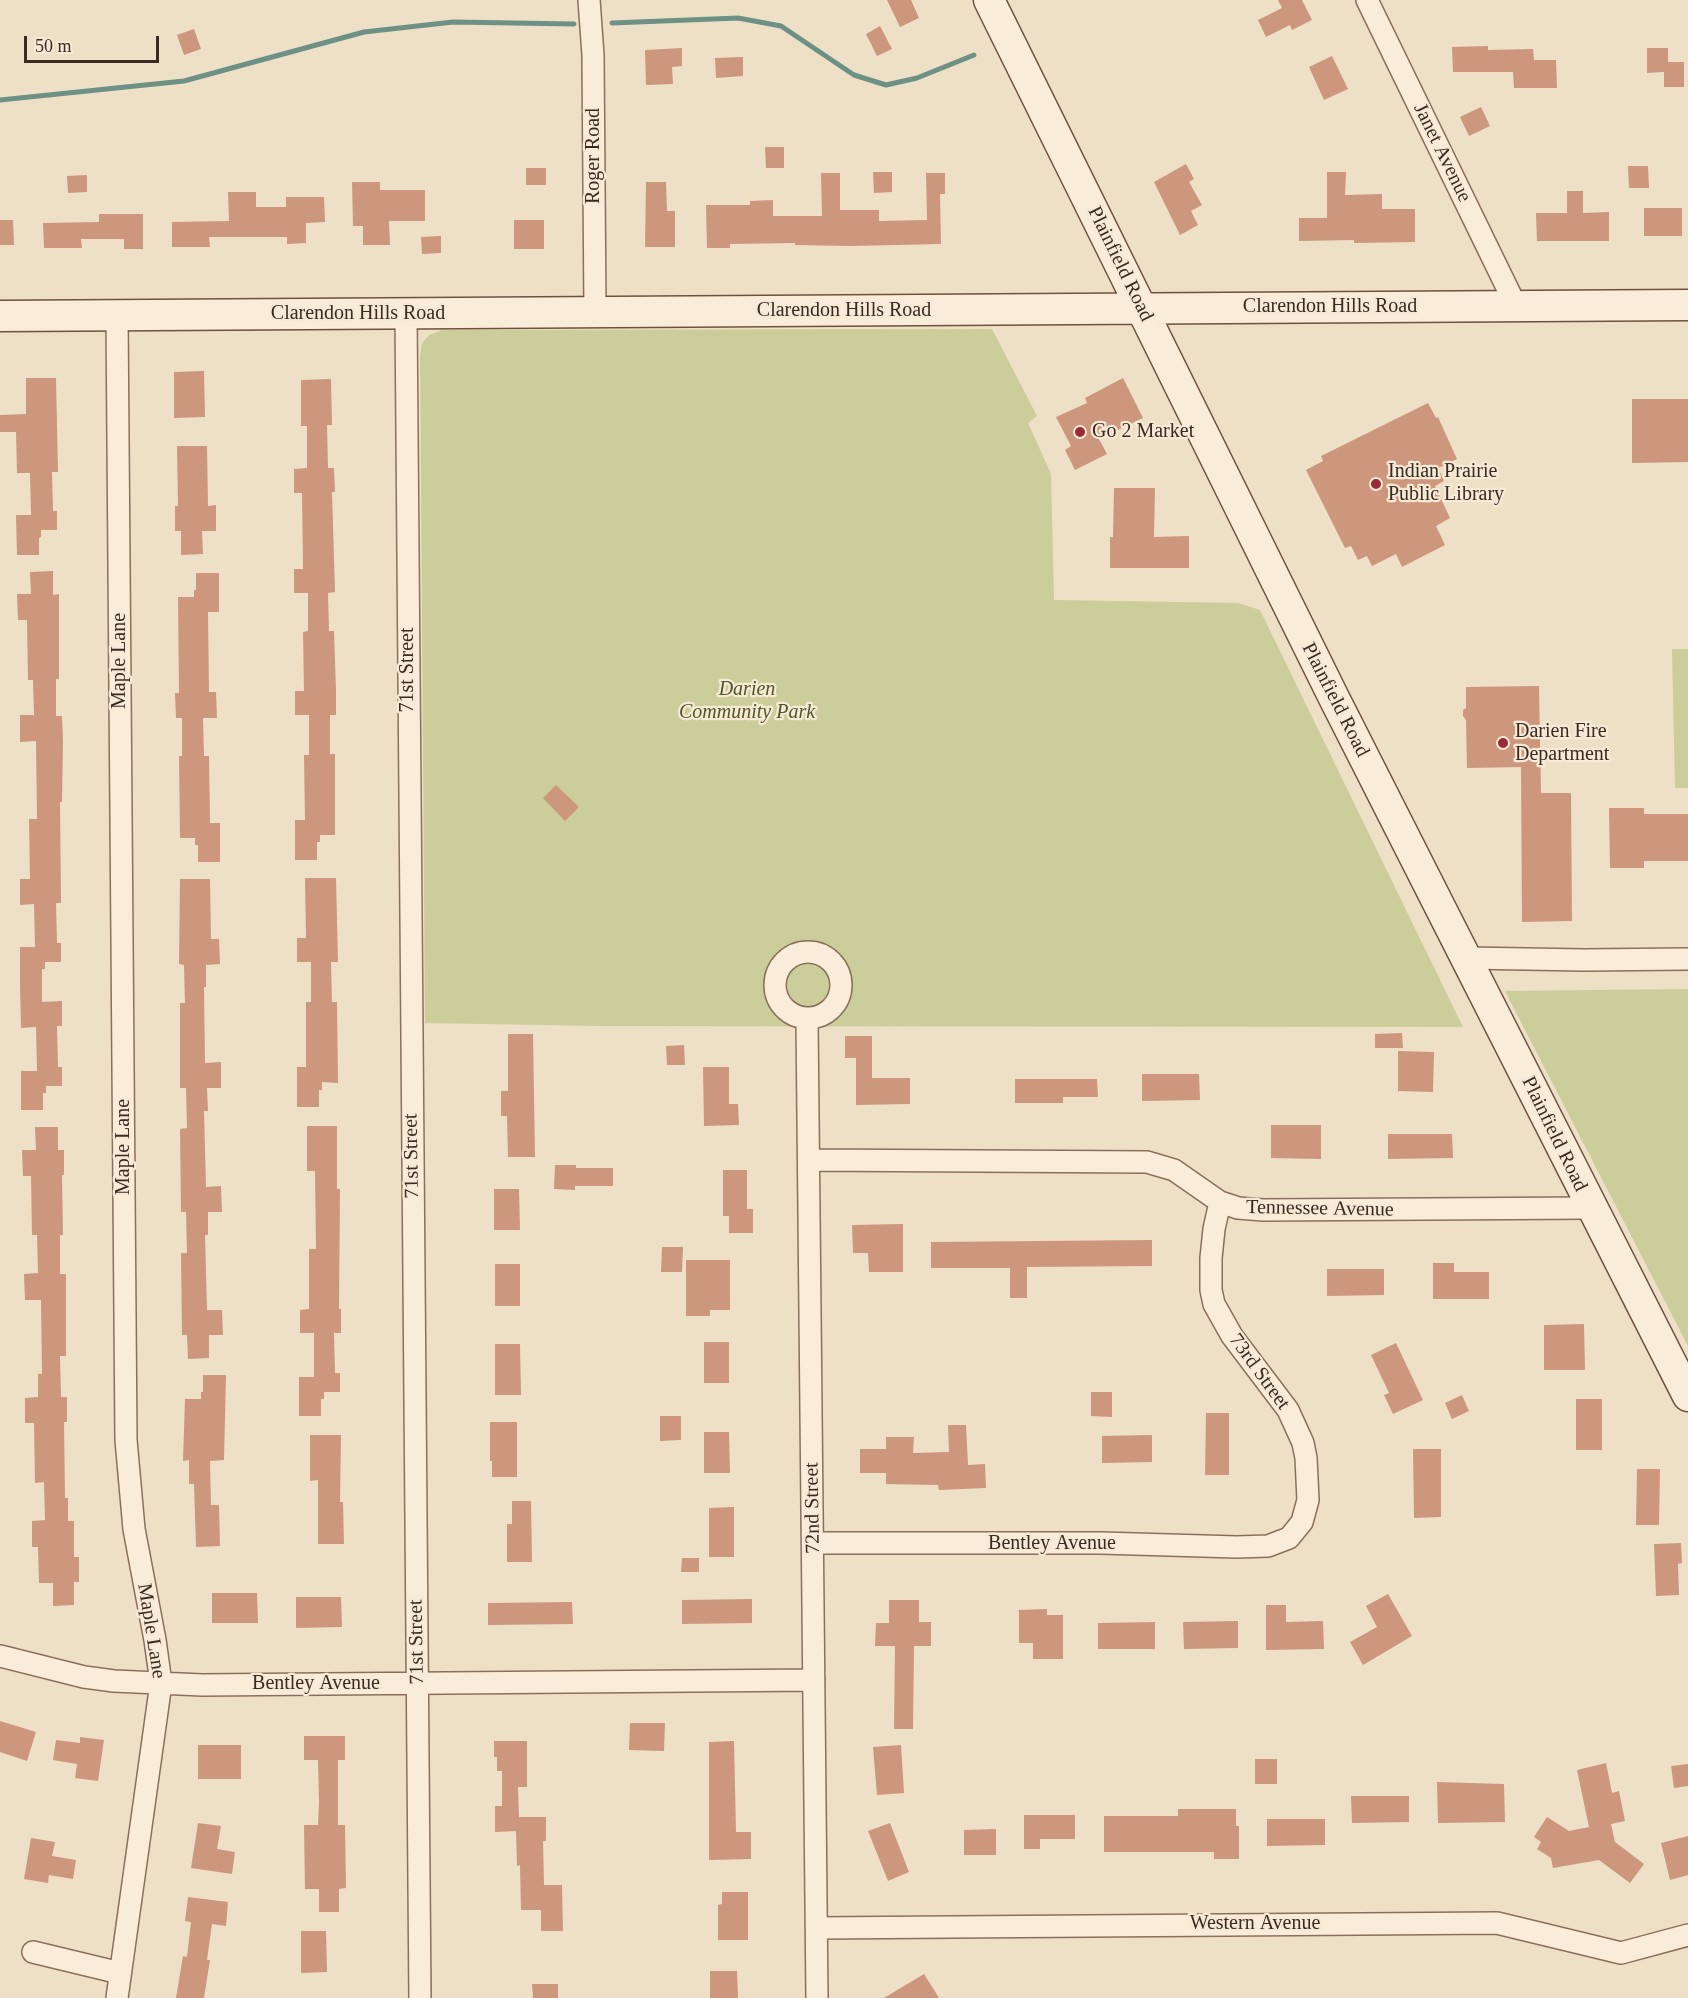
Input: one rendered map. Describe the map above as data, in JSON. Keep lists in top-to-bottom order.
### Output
{
  "streets": {
    "street": [
      "Janet Avenue",
      "Roger Road",
      "Plainfield Road",
      "Clarendon Hills Road",
      "Maple Lane",
      "71st Street",
      "Tennessee Avenue",
      "73rd Street",
      "72nd Street",
      "Bentley Avenue",
      "Western Avenue"
    ]
  },
  "crossings": [
    ["Janet Avenue", "Clarendon Hills Road"],
    ["Roger Road", "Clarendon Hills Road"],
    ["Plainfield Road", "Clarendon Hills Road"],
    ["Plainfield Road", "Tennessee Avenue"],
    ["Clarendon Hills Road", "Maple Lane"],
    ["Clarendon Hills Road", "71st Street"],
    ["Maple Lane", "Bentley Avenue"],
    ["71st Street", "Bentley Avenue"],
    ["Tennessee Avenue", "73rd Street"],
    ["Tennessee Avenue", "72nd Street"],
    ["73rd Street", "Bentley Avenue"],
    ["72nd Street", "Bentley Avenue"],
    ["72nd Street", "Western Avenue"]
  ],
  "parks": ["Darien Community Park"],
  "places": ["Go 2 Market", "Indian Prairie Public Library", "Darien Fire Department"],
  "scale_bar": "50 m"
}
